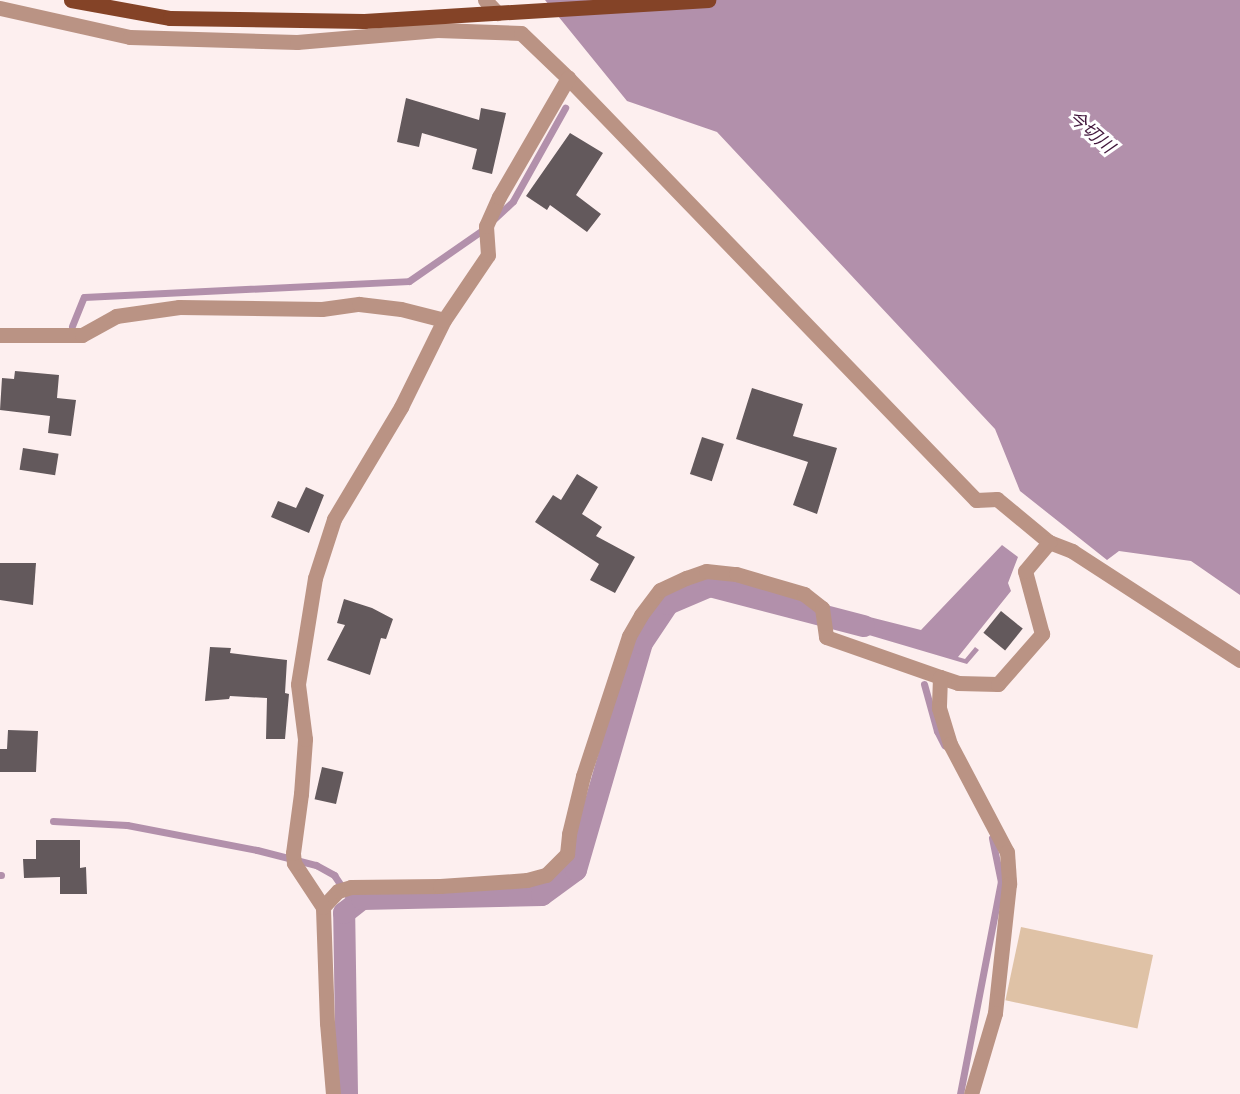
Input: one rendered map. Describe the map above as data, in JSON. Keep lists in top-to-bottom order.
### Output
{
  "water": ["今切川"]
}
